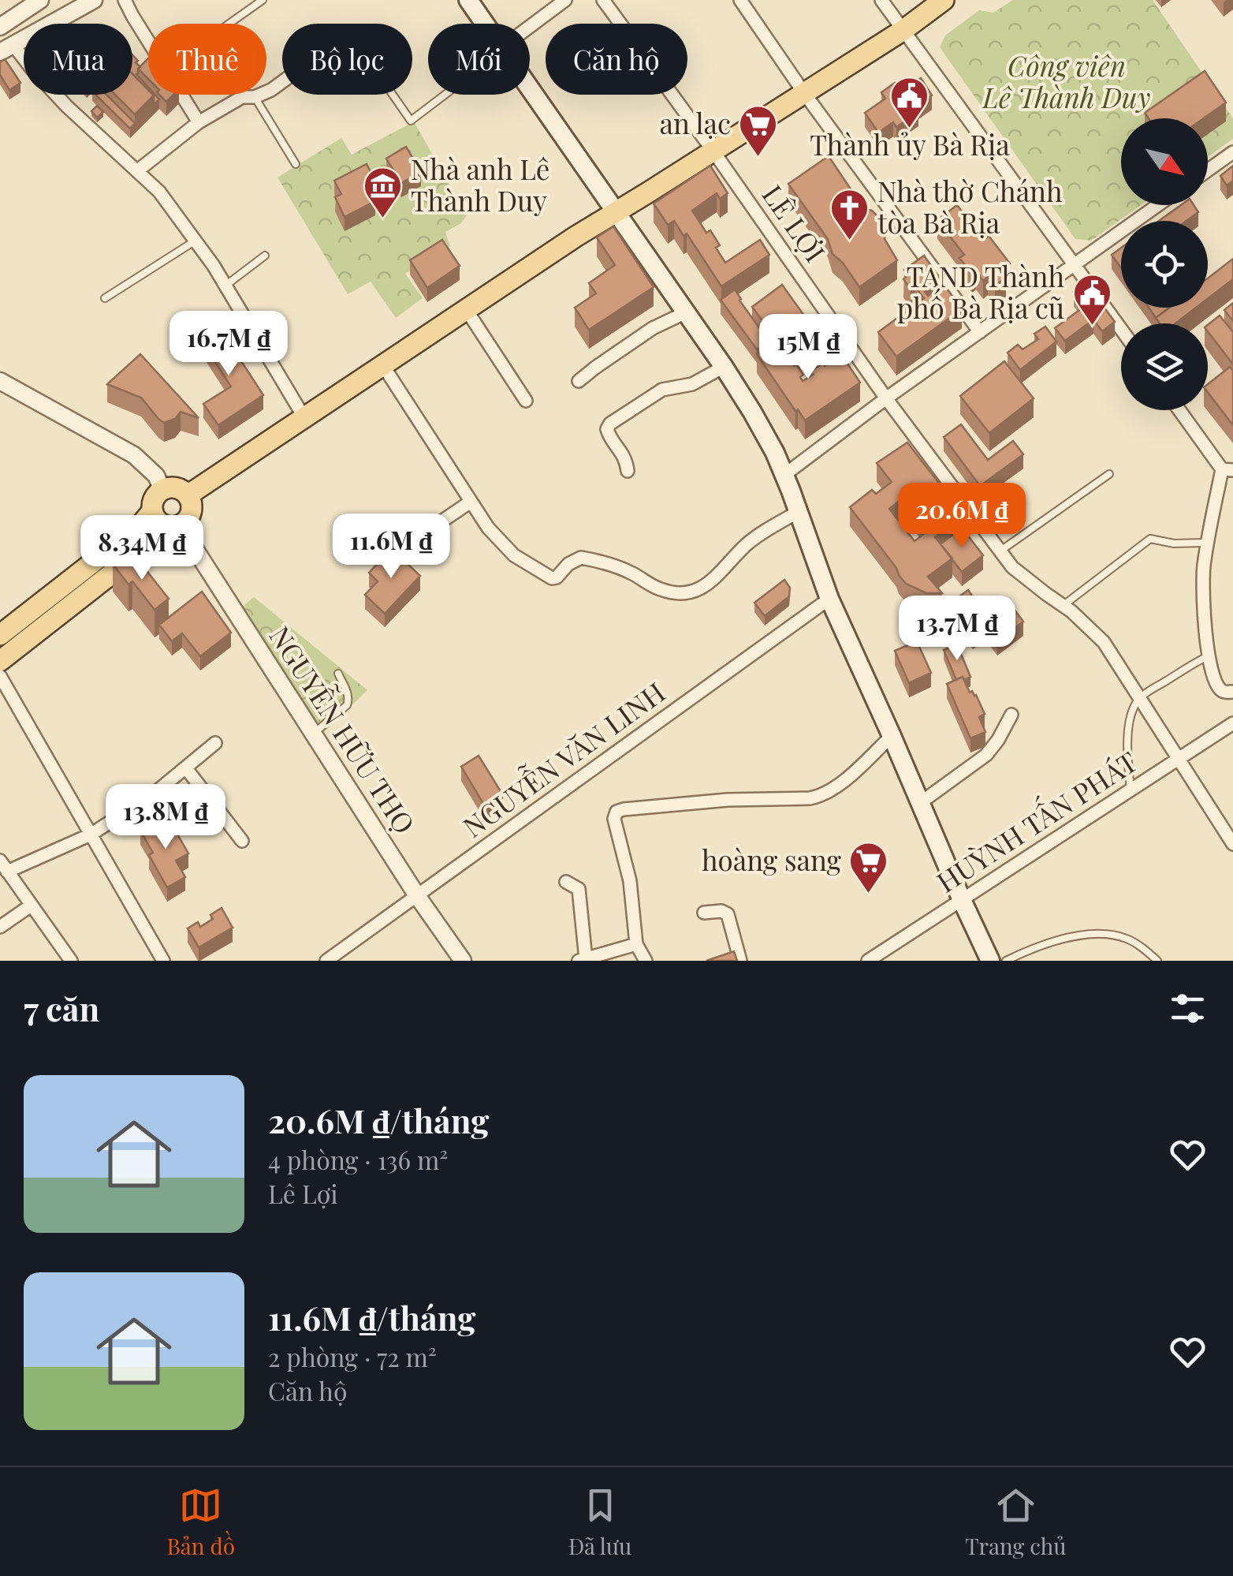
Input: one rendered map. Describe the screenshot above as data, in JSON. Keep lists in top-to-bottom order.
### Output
{
  "streets": {
    "street": [
      "LÊ LỢI",
      "NGUYỄN HỮU THỌ",
      "NGUYỄN VĂN LINH",
      "HUỲNH TẤN PHÁT"
    ]
  },
  "crossings": [
    ["LÊ LỢI", "HUỲNH TẤN PHÁT"],
    ["NGUYỄN HỮU THỌ", "NGUYỄN VĂN LINH"]
  ],
  "parks": ["Công viên Lê Thành Duy"],
  "places": {
    "public building": ["Thành ủy Bà Rịa", "TAND Thành phố Bà Rịa cũ"],
    "supermarket": ["an lạc", "hoàng sang"],
    "museum": ["Nhà anh Lê Thành Duy"],
    "church": ["Nhà thờ Chánh tòa Bà Rịa"]
  },
  "north": "bottom right",
  "page": {
    "chip": [
      "Mua",
      "Thuê",
      "Bộ lọc",
      "Mới",
      "Căn hộ"
    ],
    "price": [
      "16.7M ₫",
      "15M ₫",
      "20.6M ₫",
      "11.6M ₫",
      "8.34M ₫",
      "13.7M ₫",
      "13.8M ₫"
    ],
    "heading": "7 căn",
    "list": [
      {
        "name": "20.6M ₫/tháng",
        "note": "4 phòng · 136 m² · Lê Lợi"
      },
      {
        "name": "11.6M ₫/tháng",
        "note": "2 phòng · 72 m² · Căn hộ"
      }
    ],
    "tabs": ["Bản đồ", "Đã lưu", "Trang chủ"]
  }
}
